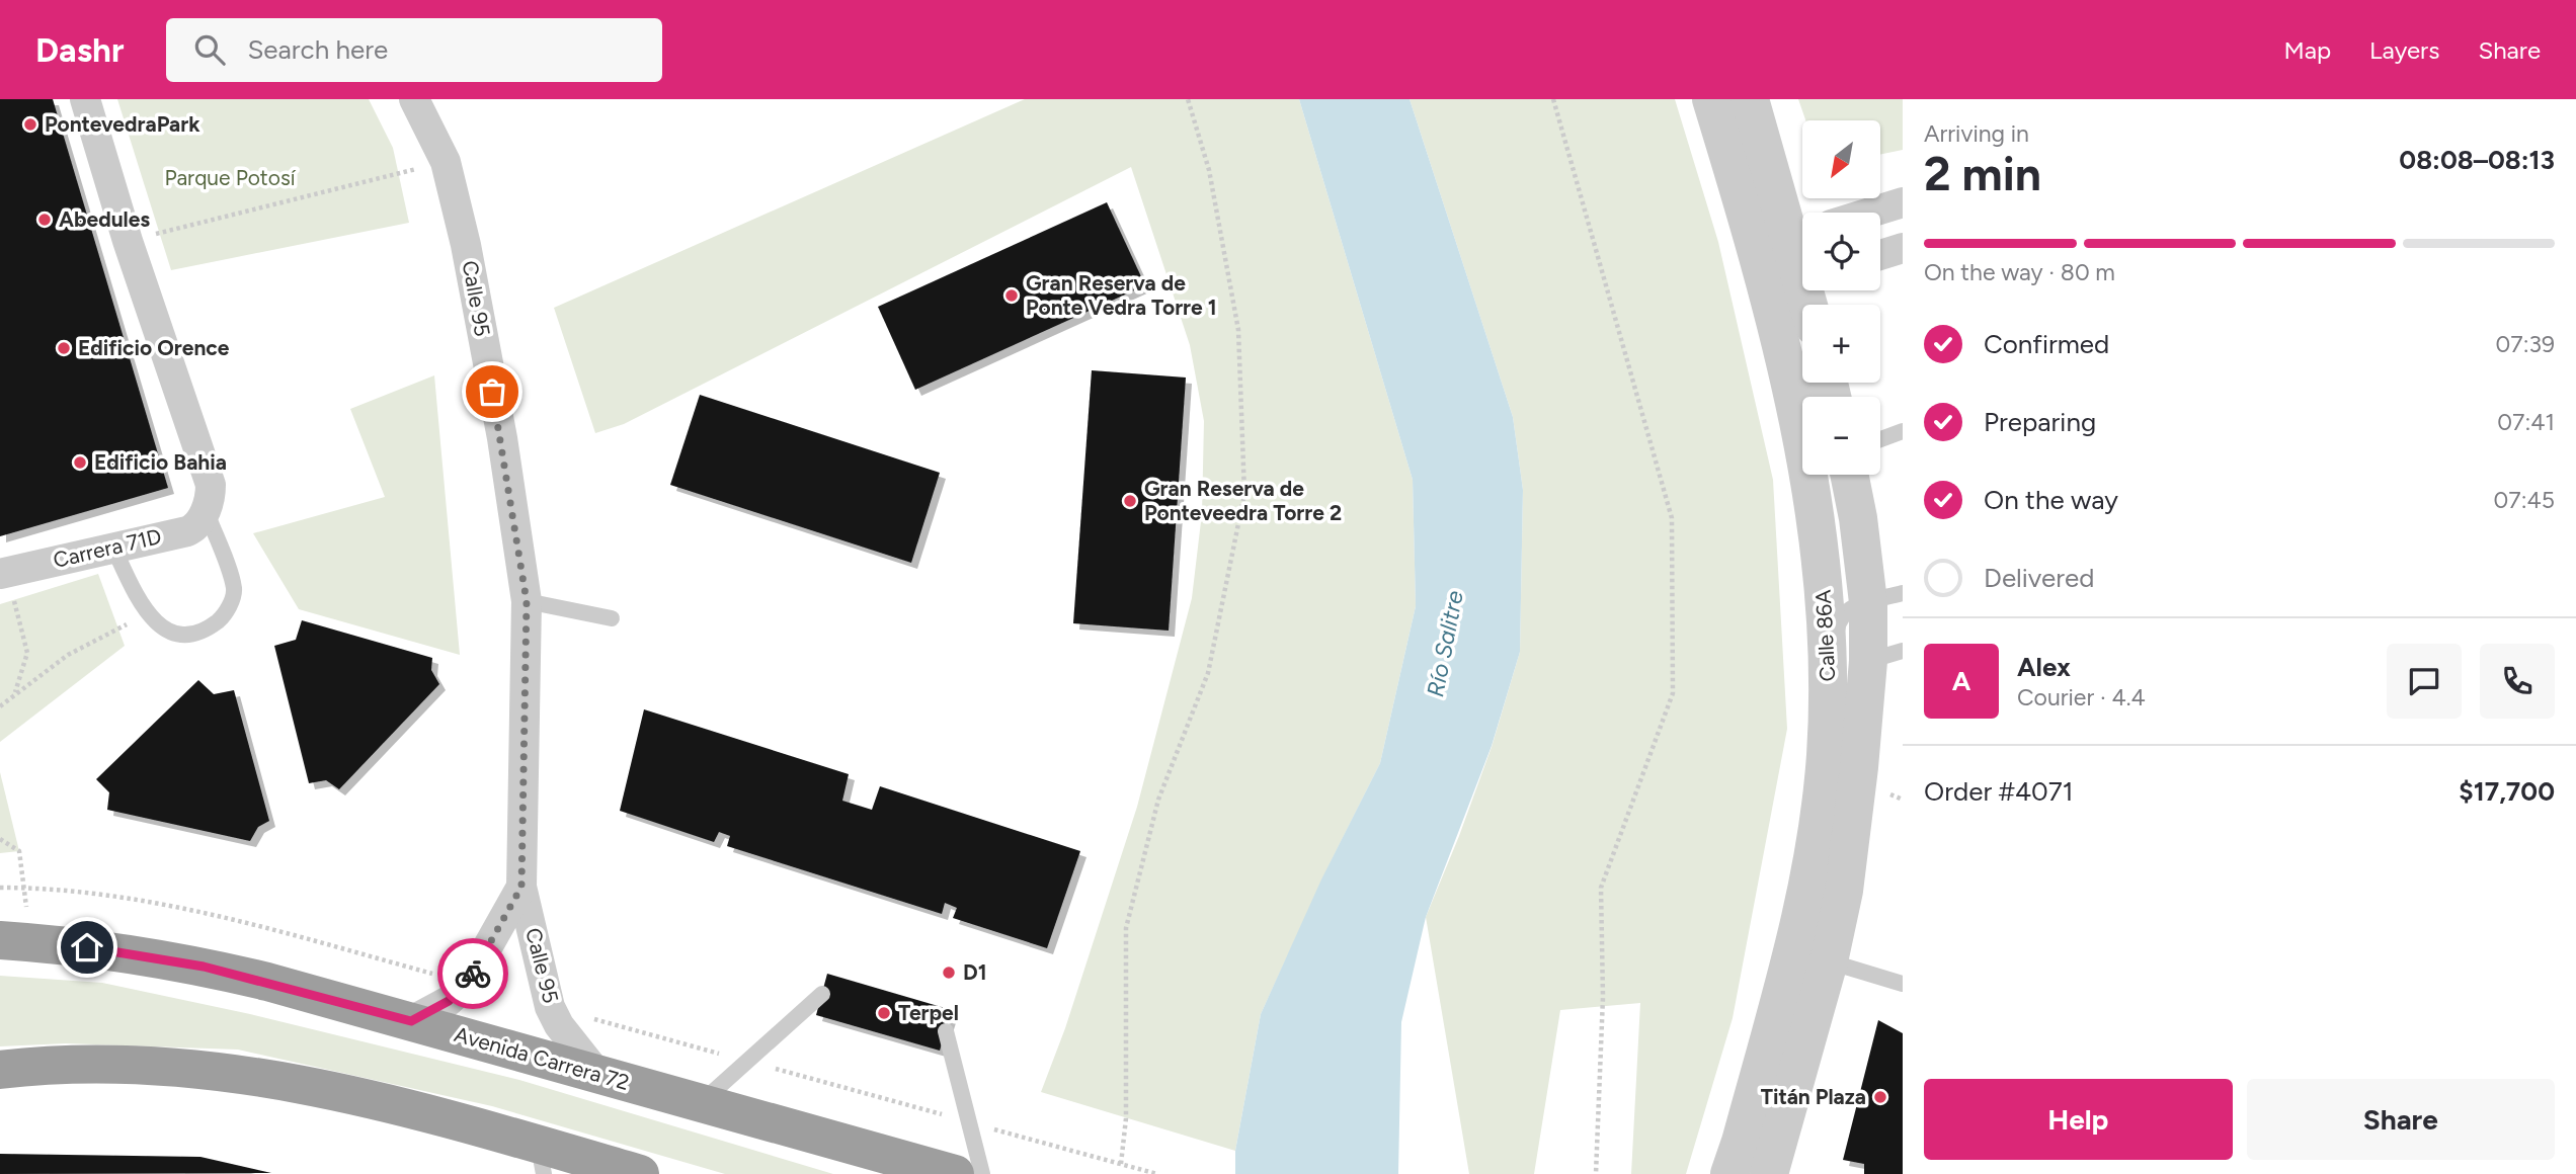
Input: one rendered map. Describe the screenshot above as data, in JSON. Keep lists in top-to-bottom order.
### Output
{
  "streets": {
    "highway": ["Avenida Carrera 72"],
    "street": ["Calle 95", "Carrera 71D", "Calle 86A"]
  },
  "crossings": [
    ["Calle 95", "Avenida Carrera 72"]
  ],
  "water": ["Río Salitre"],
  "parks": ["Parque Potosí"],
  "places": [
    "PontevedraPark",
    "Abedules",
    "Gran Reserva de Ponte Vedra Torre 1",
    "Edificio Orence",
    "Edificio Bahia",
    "Gran Reserva de Ponteveedra Torre 2",
    "D1",
    "Terpel",
    "Titán Plaza"
  ],
  "north": "bottom left",
  "page": {
    "header": "Dashr",
    "search": "Search here",
    "nav": ["Map", "Layers", "Share"],
    "heading": ["2 min", "Arriving in", "08:08–08:13"],
    "panel": [
      "Alex",
      "Courier · 4.4",
      "Order #4071",
      "$17,700"
    ],
    "map_buttons": ["+", "−"],
    "bar": "On the way · 80 m",
    "list": [
      ["Confirmed", "07:39"],
      ["Preparing", "07:41"],
      ["On the way", "07:45"],
      "Delivered"
    ],
    "round": "A",
    "buttons": ["Help", "Share"]
  }
}
